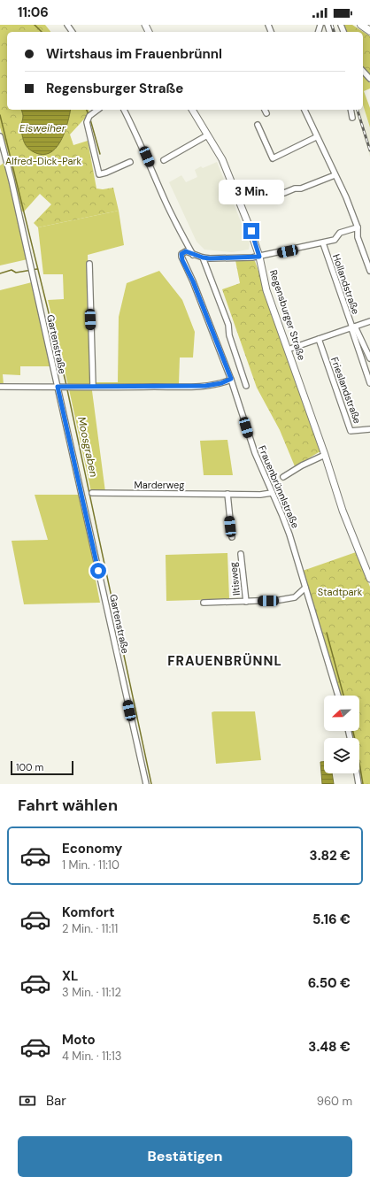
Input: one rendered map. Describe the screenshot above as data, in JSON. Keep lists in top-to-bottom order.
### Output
{
  "streets": {
    "street": [
      "Hollandstraße",
      "Regensburger Straße",
      "Gartenstraße",
      "Frieslandstraße",
      "Marderweg",
      "Frauenbrünnlstraße",
      "Iltisweg"
    ]
  },
  "crossings": [
    ["Marderweg", "Frauenbrünnlstraße"],
    ["Frauenbrünnlstraße", "Iltisweg"]
  ],
  "districts": ["FRAUENBRÜNNL"],
  "water": ["Eisweiher", "Moosgraben"],
  "parks": ["Alfred-Dick-Park", "Stadtpark"],
  "scale_bar": "100 m",
  "north": "left",
  "page": {
    "status": "11:06",
    "banner": ["Wirtshaus im Frauenbrünnl", "Regensburger Straße"],
    "bubble": "3 Min.",
    "scale": "100 m",
    "heading": "Fahrt wählen",
    "list": [
      {
        "name": "Economy",
        "note": "1 Min. · 11:10",
        "value": "3.82 €"
      },
      {
        "name": "Komfort",
        "note": "2 Min. · 11:11",
        "value": "5.16 €"
      },
      {
        "name": "XL",
        "note": "3 Min. · 11:12",
        "value": "6.50 €"
      },
      {
        "name": "Moto",
        "note": "4 Min. · 11:13",
        "value": "3.48 €"
      }
    ],
    "pay": ["Bar", "960 m"],
    "buttons": "Bestätigen"
  }
}
